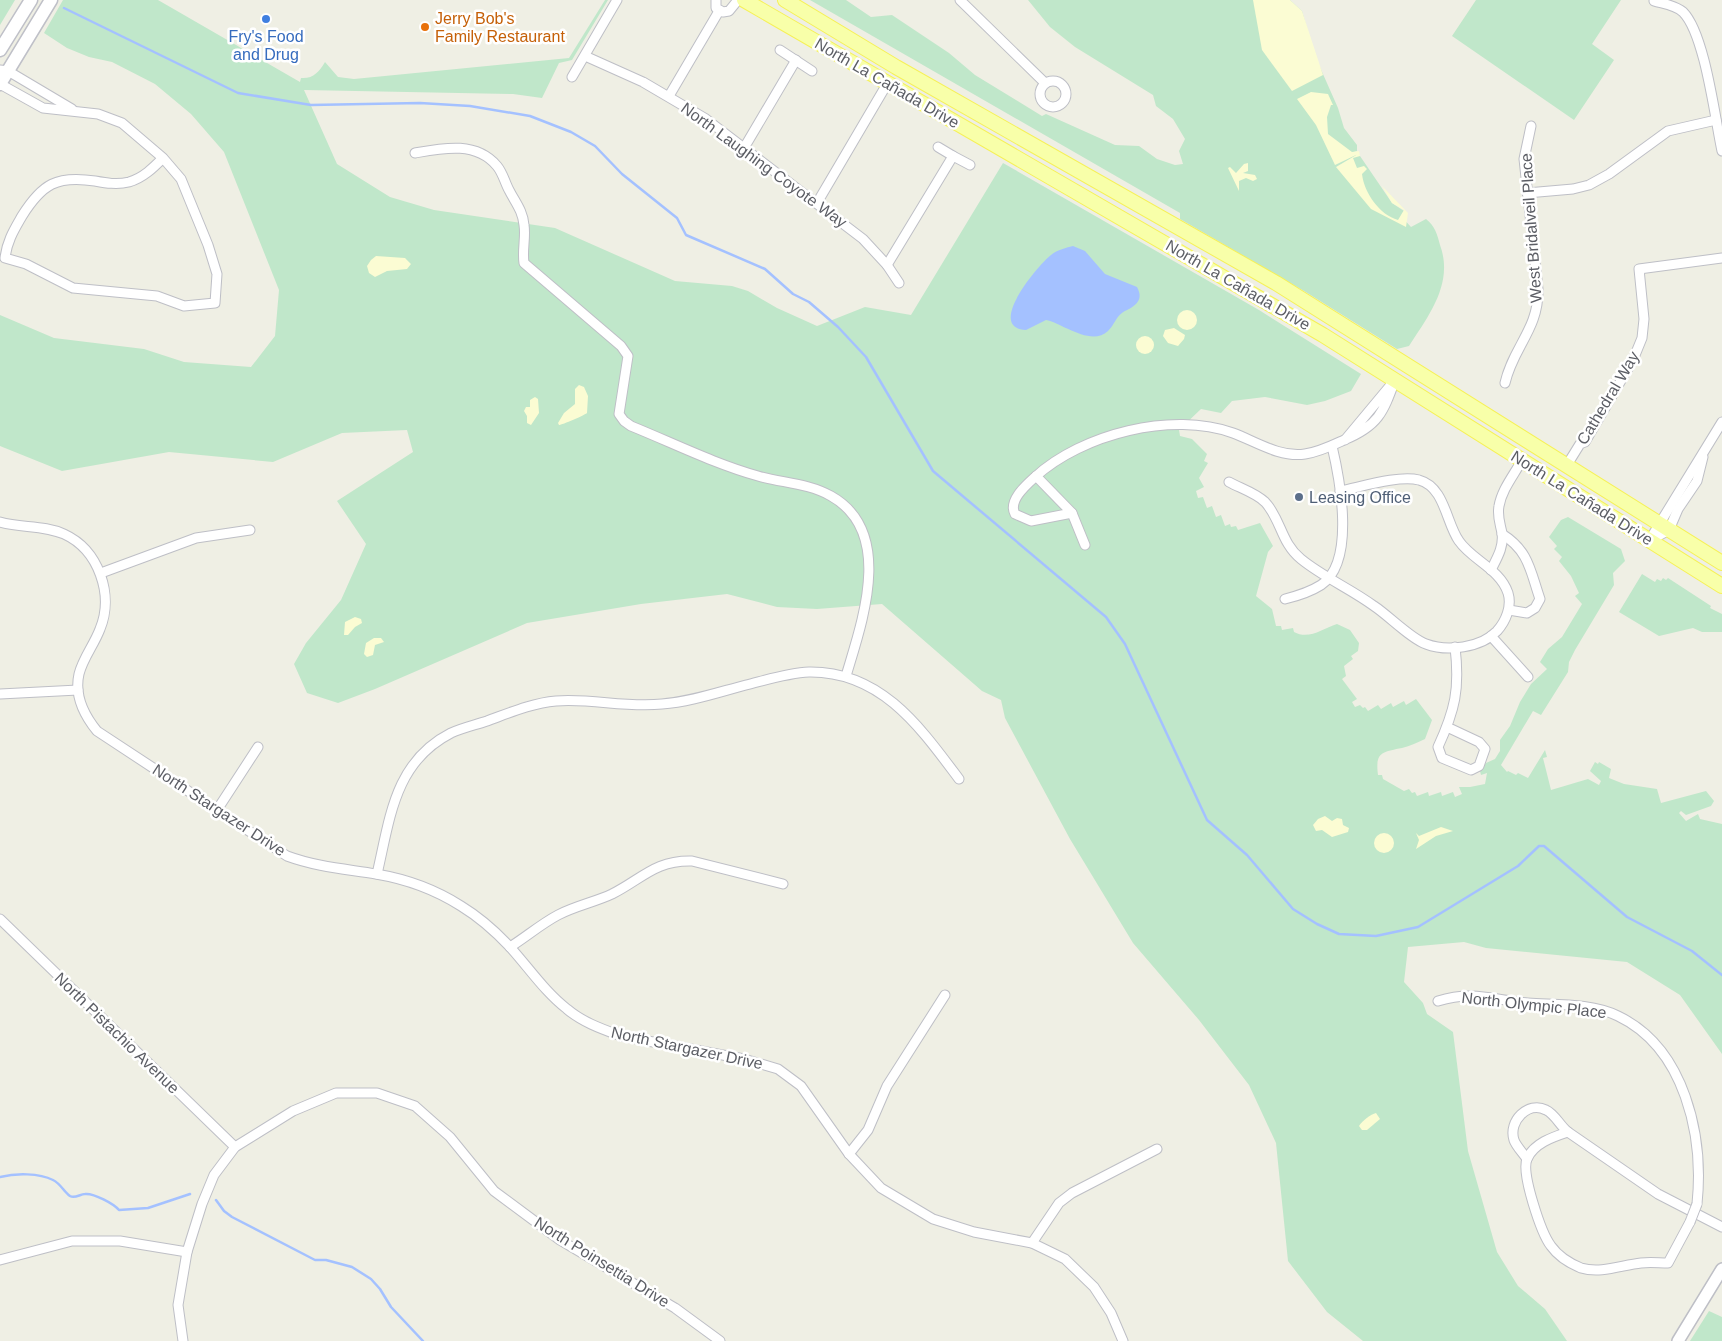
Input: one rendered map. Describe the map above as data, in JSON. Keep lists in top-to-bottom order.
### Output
{
  "streets": {
    "main road": ["North La Cañada Drive"],
    "street": [
      "North Laughing Coyote Way",
      "West Bridalveil Place",
      "Cathedral Way",
      "North Stargazer Drive",
      "North Olympic Place",
      "North Pistachio Avenue",
      "North Poinsettia Drive"
    ]
  },
  "crossings": [
    ["North La Cañada Drive", "Cathedral Way"],
    ["North Pistachio Avenue", "North Poinsettia Drive"]
  ],
  "places": ["Fry's Food and Drug", "Jerry Bob's Family Restaurant", "Leasing Office"]
}
